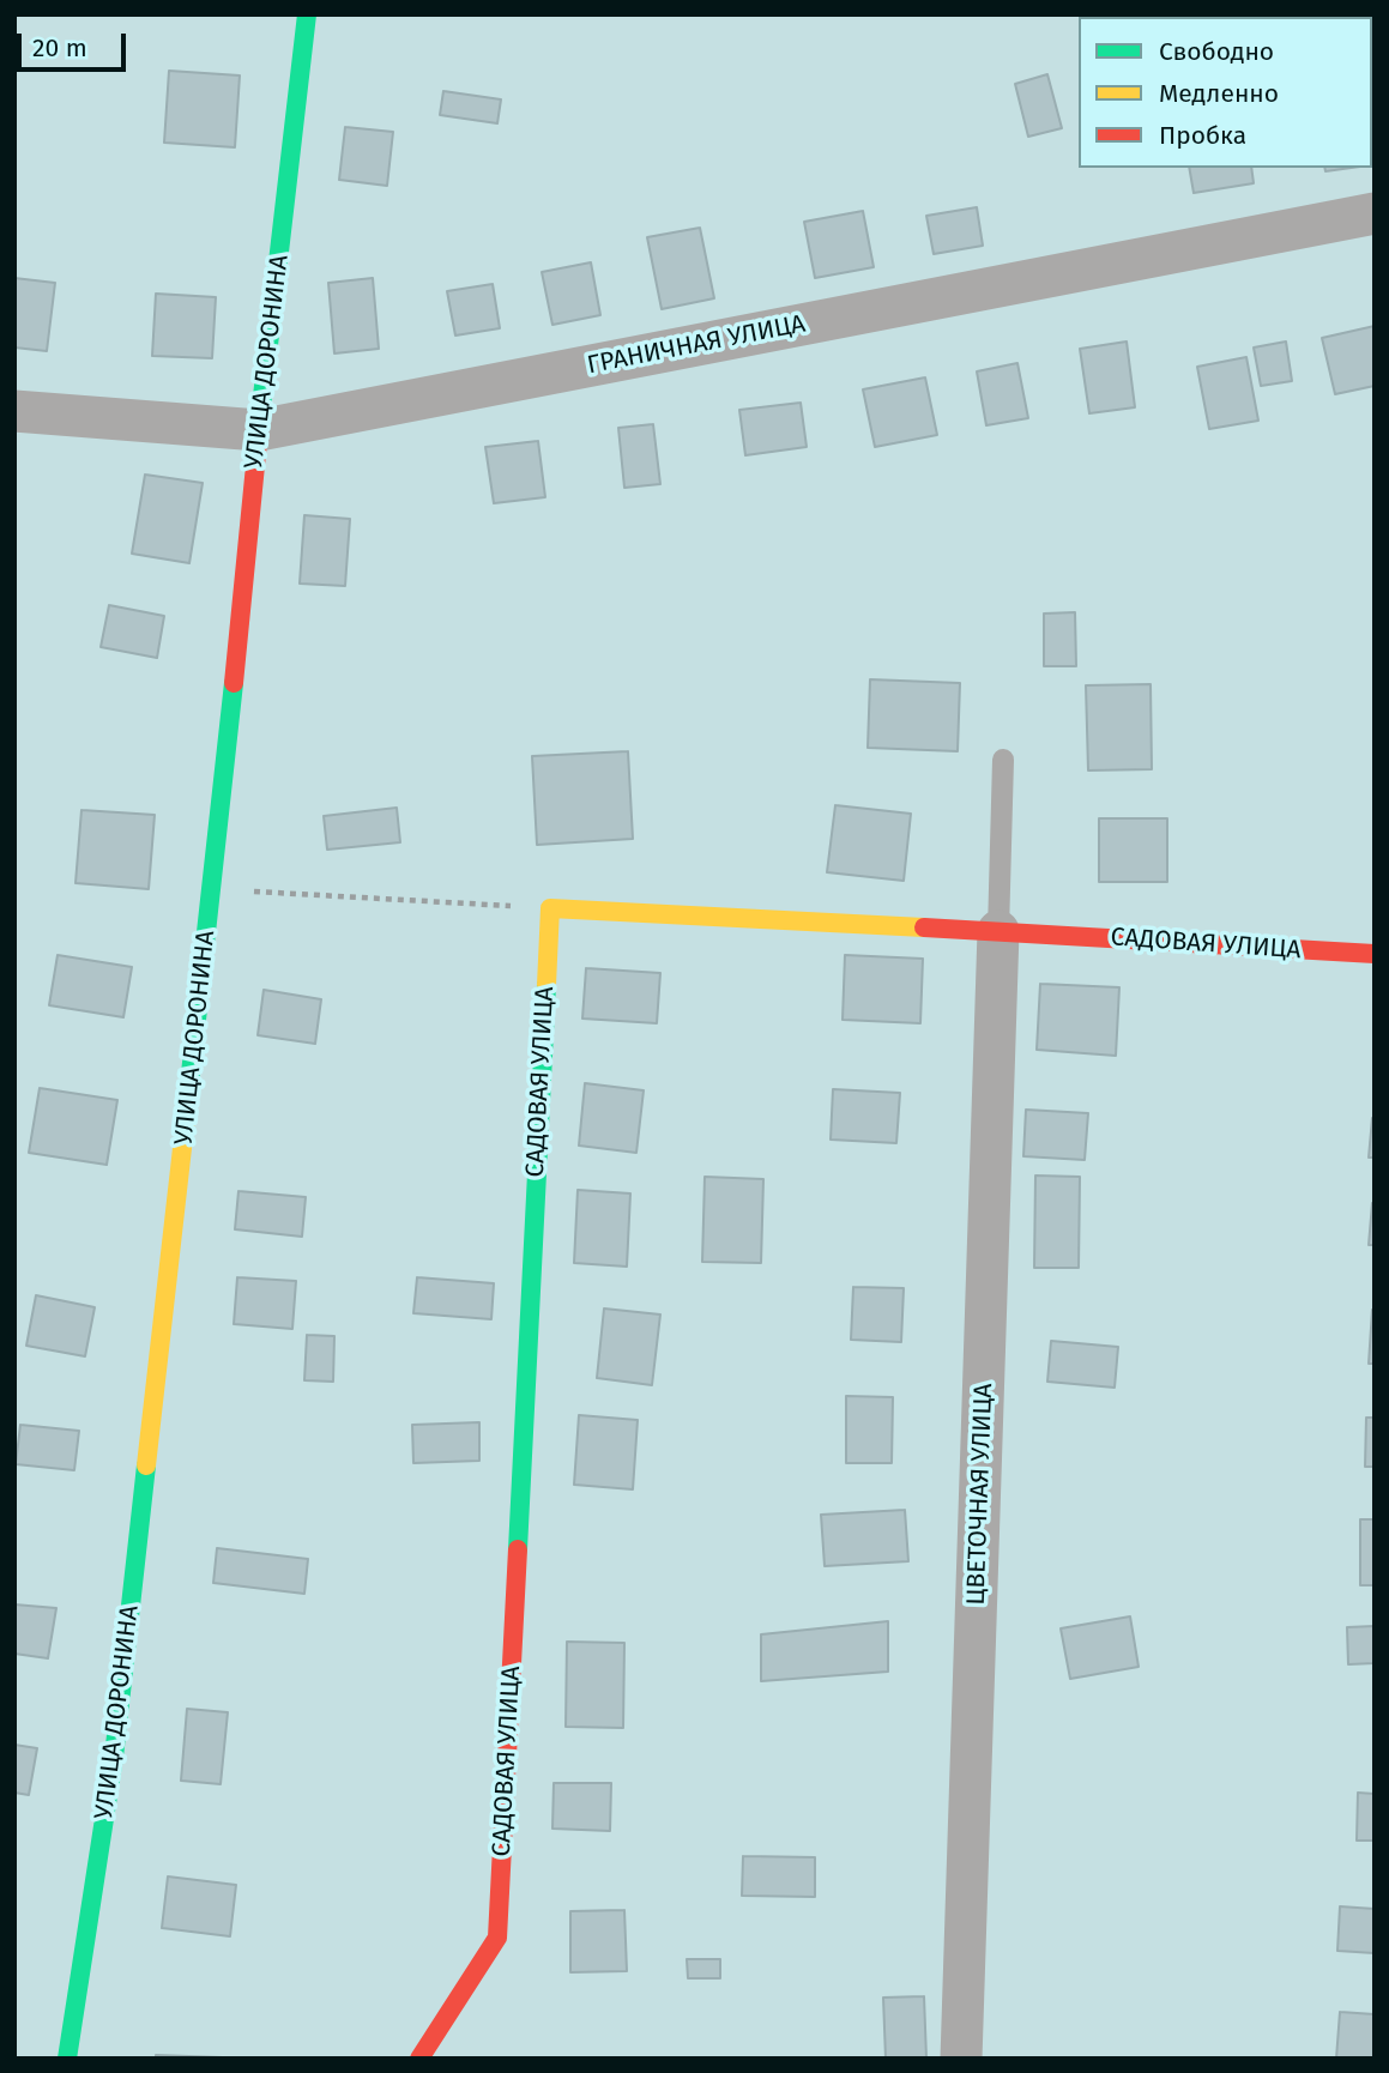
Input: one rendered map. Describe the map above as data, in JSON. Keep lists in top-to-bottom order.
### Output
{
  "streets": {
    "street": [
      "ГРАНИЧНАЯ УЛИЦА",
      "УЛИЦА ДОРОНИНА",
      "САДОВАЯ УЛИЦА",
      "ЦВЕТОЧНАЯ УЛИЦА"
    ]
  },
  "crossings": [
    ["ГРАНИЧНАЯ УЛИЦА", "УЛИЦА ДОРОНИНА"],
    ["САДОВАЯ УЛИЦА", "ЦВЕТОЧНАЯ УЛИЦА"]
  ],
  "legend": ["Свободно", "Медленно", "Пробка"],
  "scale_bar": "20 m"
}
